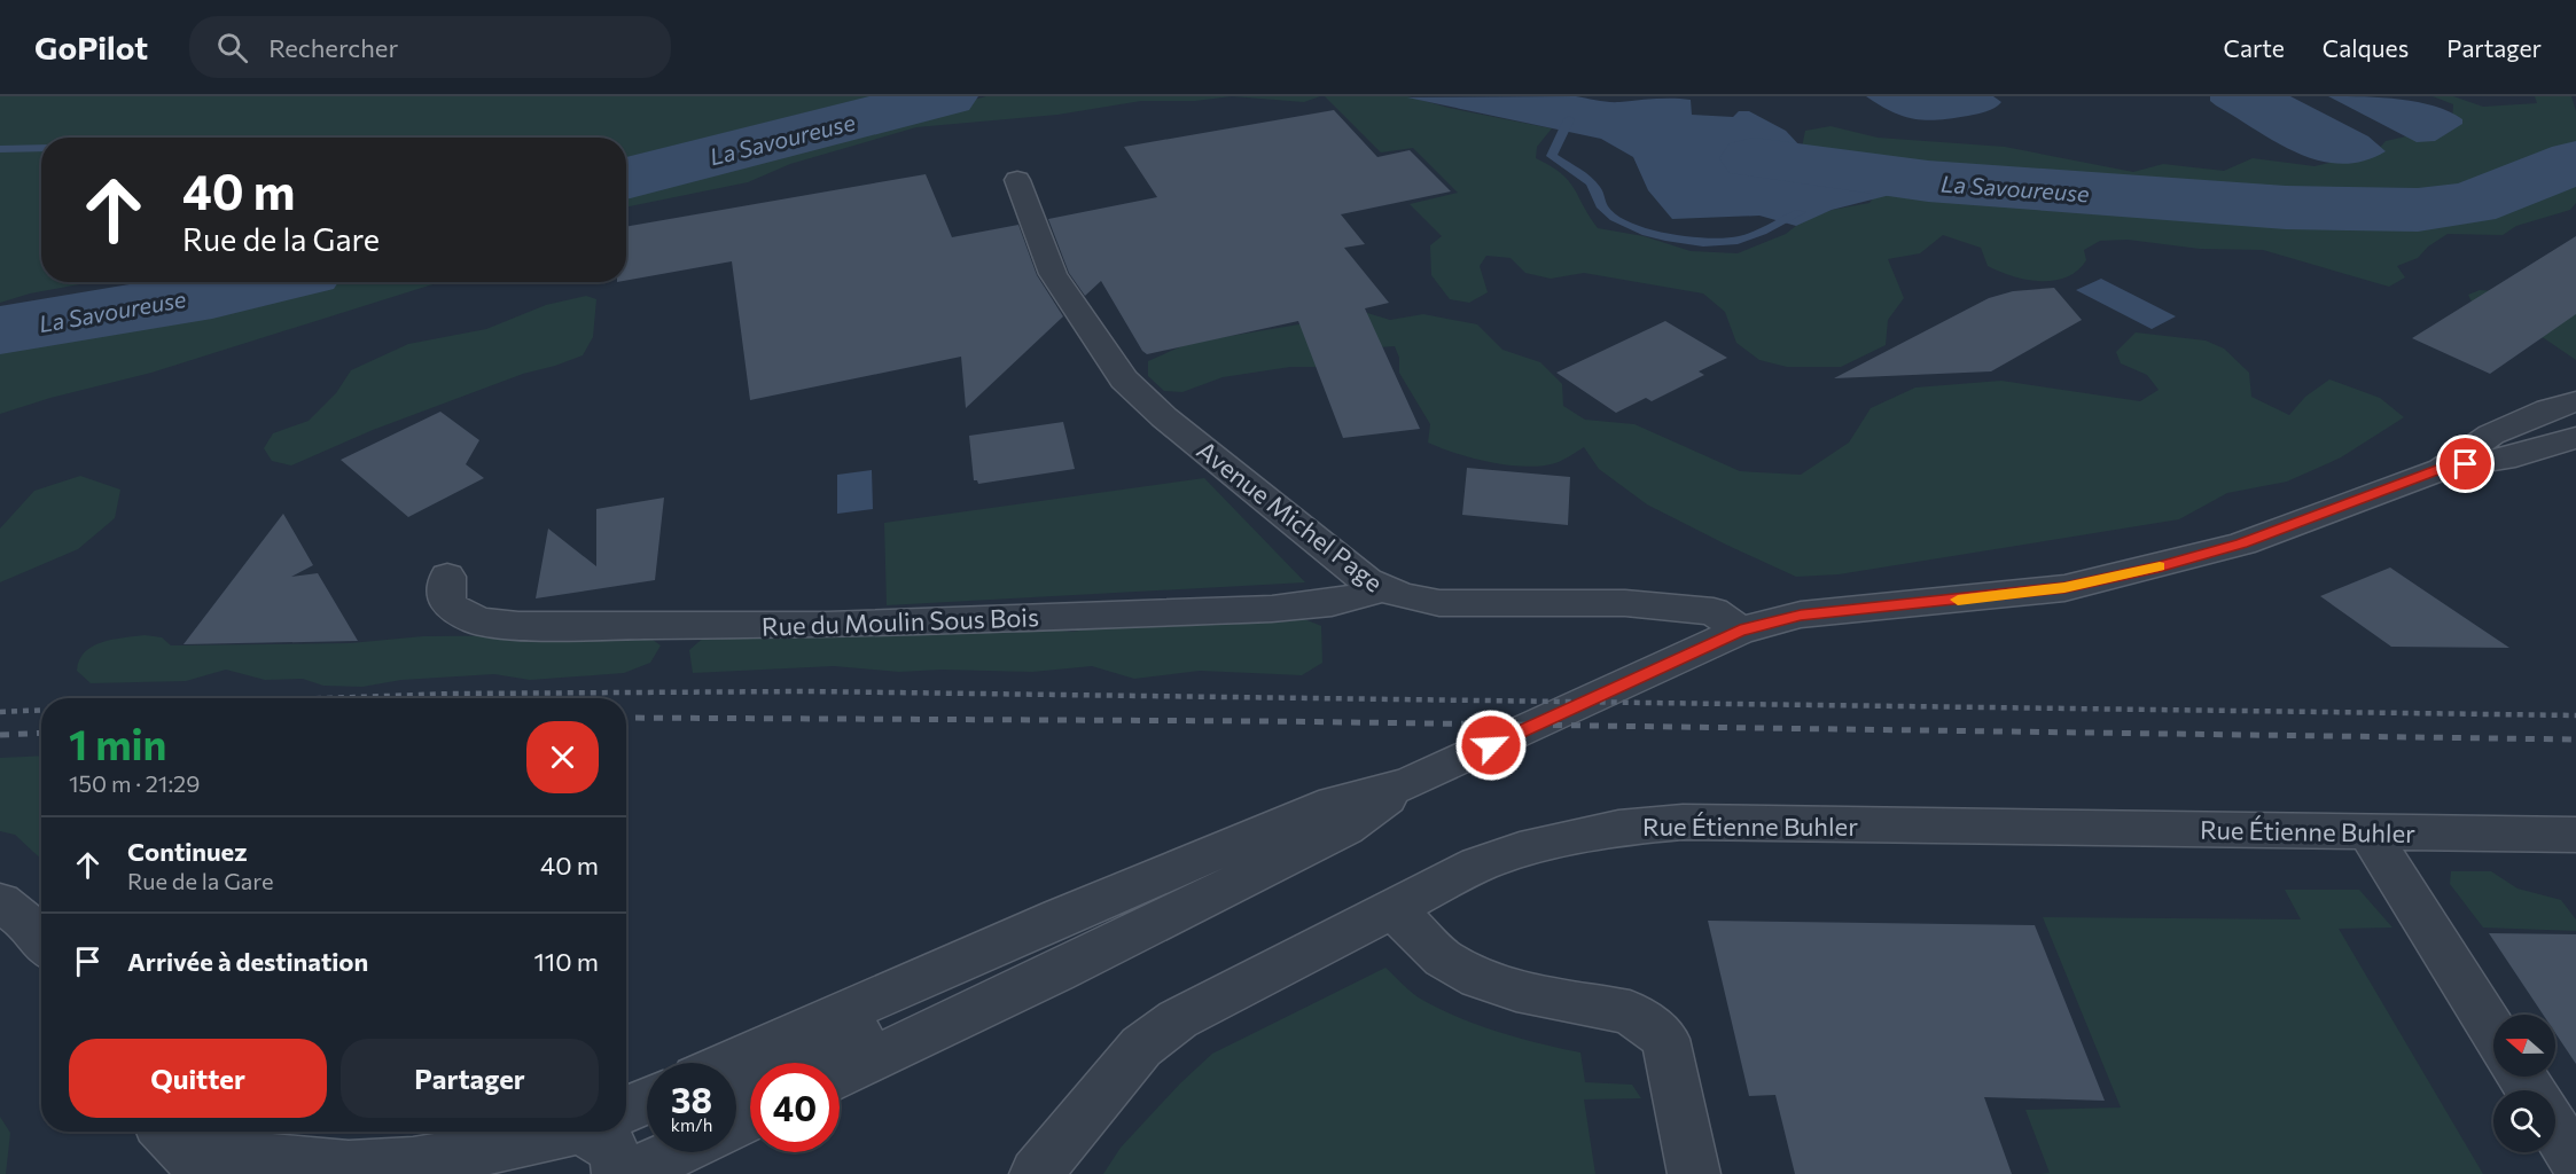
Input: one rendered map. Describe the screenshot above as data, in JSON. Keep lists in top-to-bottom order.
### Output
{
  "streets": {
    "street": ["Avenue Michel Page", "Rue du Moulin Sous Bois", "Rue Étienne Buhler"]
  },
  "crossings": [
    ["Avenue Michel Page", "Rue du Moulin Sous Bois"]
  ],
  "water": ["La Savoureuse"],
  "north": "left",
  "page": {
    "header": "GoPilot",
    "search": "Rechercher",
    "nav": ["Carte", "Calques", "Partager"],
    "turn": ["40 m", "Rue de la Gare"],
    "heading": ["1 min", "150 m · 21:29"],
    "list": [
      {
        "name": "Continuez",
        "note": "Rue de la Gare",
        "value": "40 m"
      },
      {
        "name": "Arrivée à destination",
        "value": "110 m"
      }
    ],
    "buttons": ["Quitter", "Partager"],
    "speed": "38 km/h",
    "limit": "40"
  }
}
